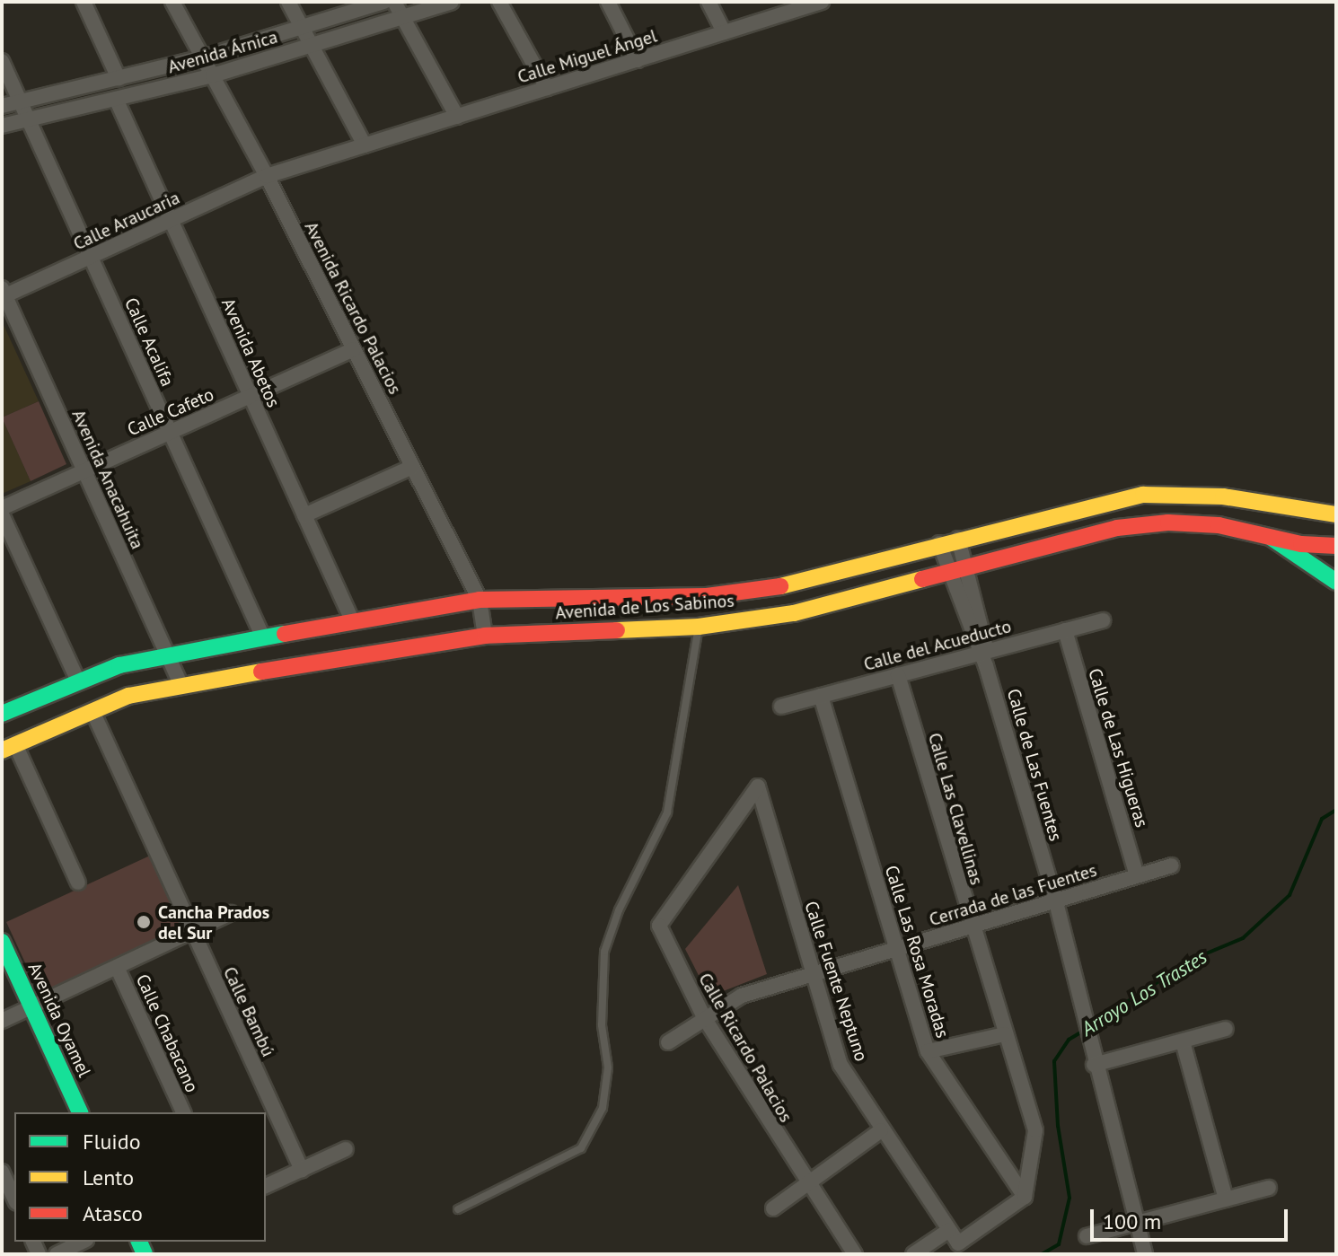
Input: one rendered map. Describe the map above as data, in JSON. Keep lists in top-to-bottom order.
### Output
{
  "streets": {
    "street": [
      "Avenida Árnica",
      "Calle Miguel Ángel",
      "Calle Araucaria",
      "Avenida Ricardo Palacios",
      "Calle Acalifa",
      "Avenida Abetos",
      "Calle Cafeto",
      "Avenida Anacahuita",
      "Avenida de Los Sabinos",
      "Calle del Acueducto",
      "Calle de Las Higueras",
      "Calle de Las Fuentes",
      "Calle Las Clavellinas",
      "Cerrada de las Fuentes",
      "Calle Las Rosa Moradas",
      "Calle Fuente Neptuno",
      "Calle Bambú",
      "Avenida Oyamel",
      "Calle Chabacano",
      "Calle Ricardo Palacios"
    ]
  },
  "crossings": [
    ["Avenida Árnica", "Avenida Ricardo Palacios"],
    ["Avenida Árnica", "Calle Acalifa"],
    ["Avenida Árnica", "Avenida Abetos"],
    ["Calle Miguel Ángel", "Calle Araucaria"],
    ["Calle Miguel Ángel", "Avenida Ricardo Palacios"],
    ["Calle Araucaria", "Avenida Ricardo Palacios"],
    ["Calle Araucaria", "Calle Acalifa"],
    ["Calle Araucaria", "Avenida Abetos"],
    ["Calle Araucaria", "Avenida Anacahuita"],
    ["Avenida Ricardo Palacios", "Calle Cafeto"],
    ["Avenida Ricardo Palacios", "Avenida de Los Sabinos"],
    ["Calle Acalifa", "Calle Cafeto"],
    ["Calle Acalifa", "Avenida de Los Sabinos"],
    ["Avenida Abetos", "Calle Cafeto"],
    ["Avenida Abetos", "Avenida de Los Sabinos"],
    ["Calle Cafeto", "Avenida Anacahuita"],
    ["Avenida Anacahuita", "Avenida de Los Sabinos"],
    ["Avenida de Los Sabinos", "Calle Bambú"],
    ["Calle del Acueducto", "Calle de Las Higueras"],
    ["Calle del Acueducto", "Calle de Las Fuentes"],
    ["Calle del Acueducto", "Calle Las Clavellinas"],
    ["Calle del Acueducto", "Calle Las Rosa Moradas"],
    ["Calle de Las Higueras", "Cerrada de las Fuentes"],
    ["Calle de Las Fuentes", "Cerrada de las Fuentes"],
    ["Calle Las Clavellinas", "Cerrada de las Fuentes"],
    ["Calle Las Clavellinas", "Calle Las Rosa Moradas"],
    ["Calle Las Clavellinas", "Calle Fuente Neptuno"],
    ["Cerrada de las Fuentes", "Calle Las Rosa Moradas"],
    ["Cerrada de las Fuentes", "Calle Fuente Neptuno"],
    ["Cerrada de las Fuentes", "Calle Ricardo Palacios"],
    ["Calle Las Rosa Moradas", "Calle Fuente Neptuno"],
    ["Calle Fuente Neptuno", "Calle Ricardo Palacios"]
  ],
  "water": ["Arroyo Los Trastes"],
  "places": ["Cancha Prados del Sur"],
  "legend": ["Fluido", "Lento", "Atasco"],
  "scale_bar": "100 m"
}
